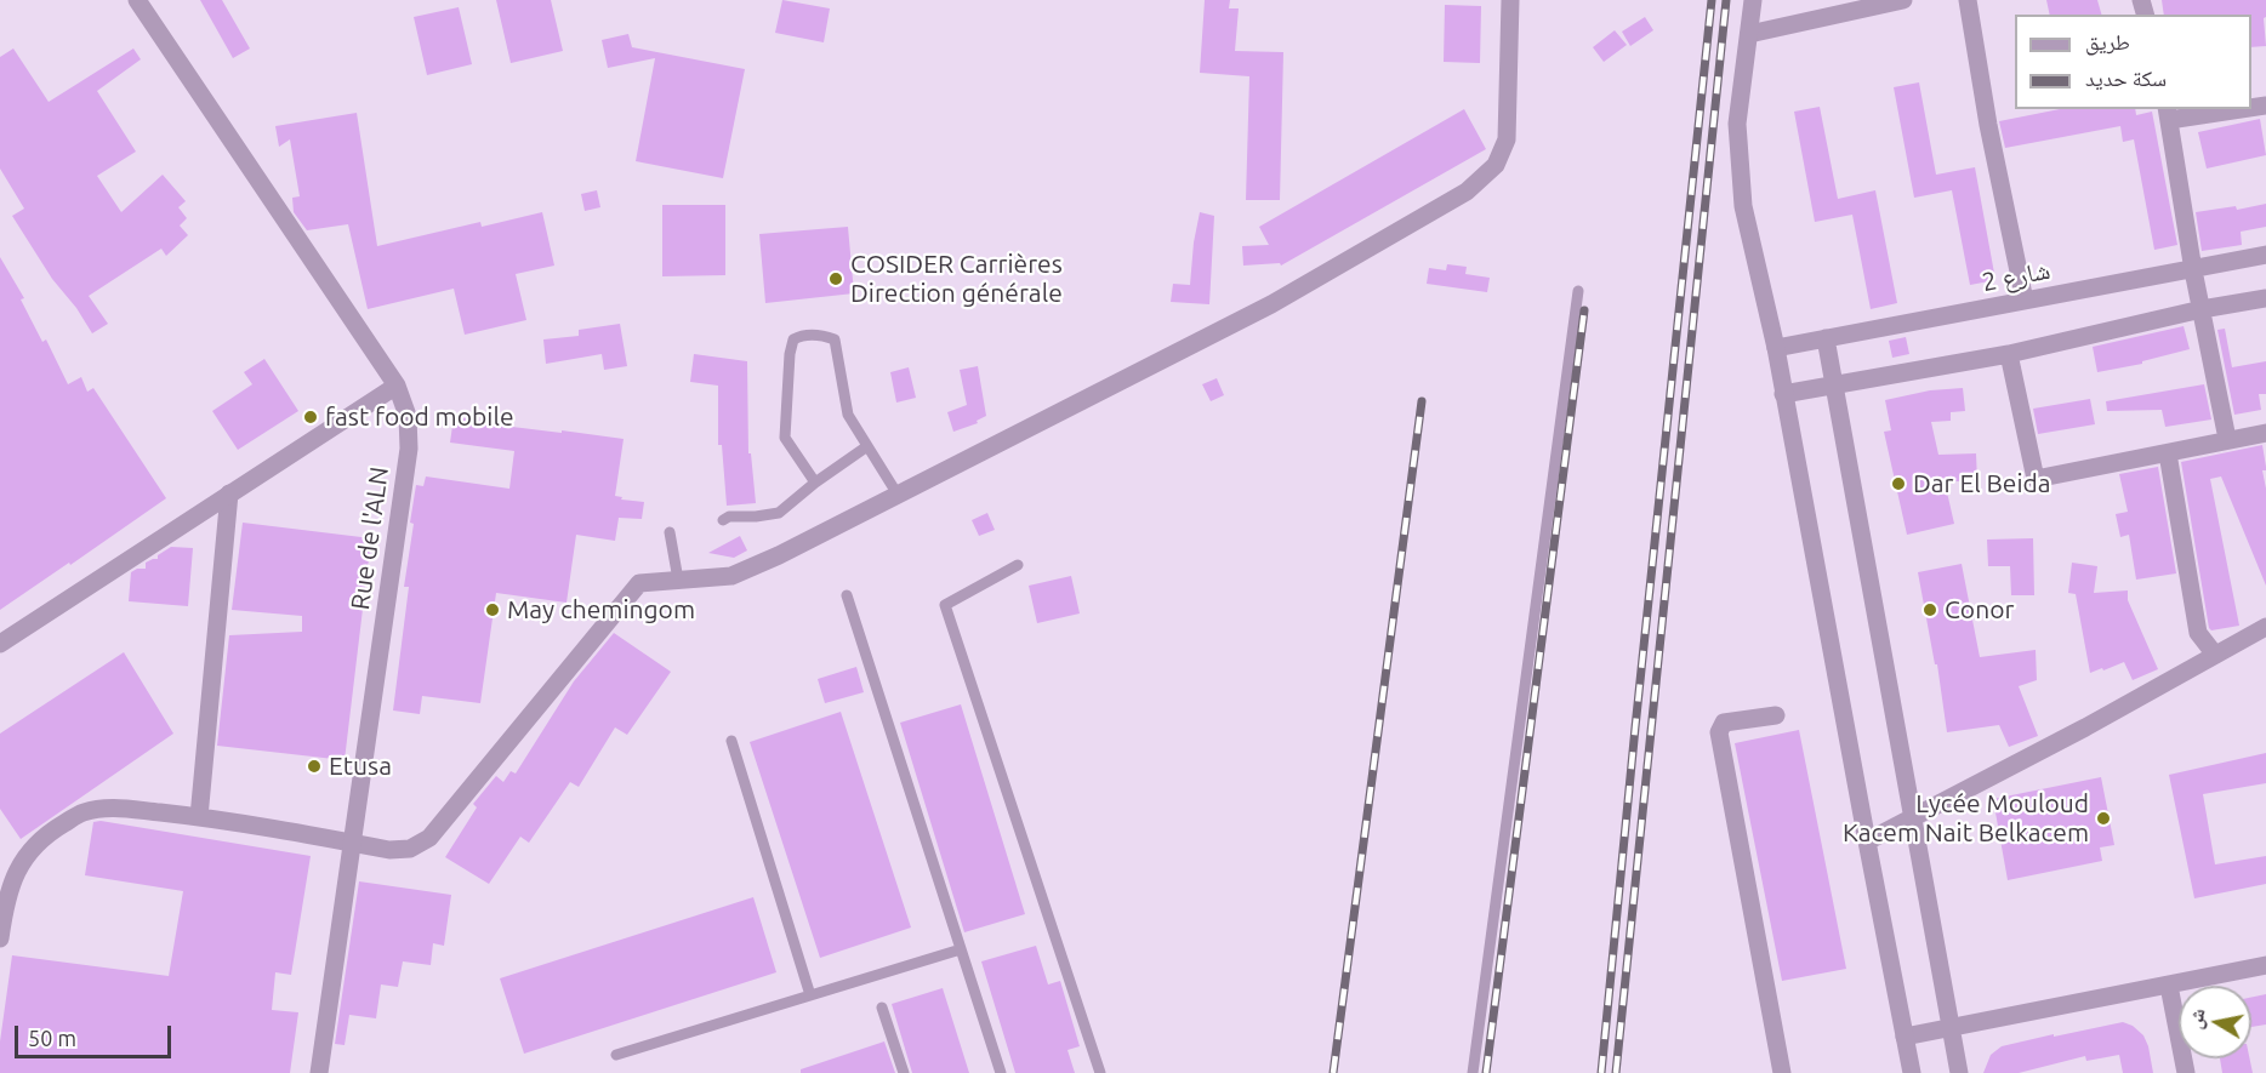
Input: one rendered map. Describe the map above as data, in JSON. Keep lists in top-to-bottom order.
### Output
{
  "streets": {
    "street": ["شارع 2", "Rue de l'ALN"]
  },
  "places": [
    "COSIDER Carrières Direction générale",
    "fast food mobile",
    "Dar El Beida",
    "May chemingom",
    "Conor",
    "Etusa",
    "Lycée Mouloud Kacem Nait Belkacem"
  ],
  "legend": ["طريق", "سكة حديد"],
  "scale_bar": "50 m",
  "north": "left"
}
